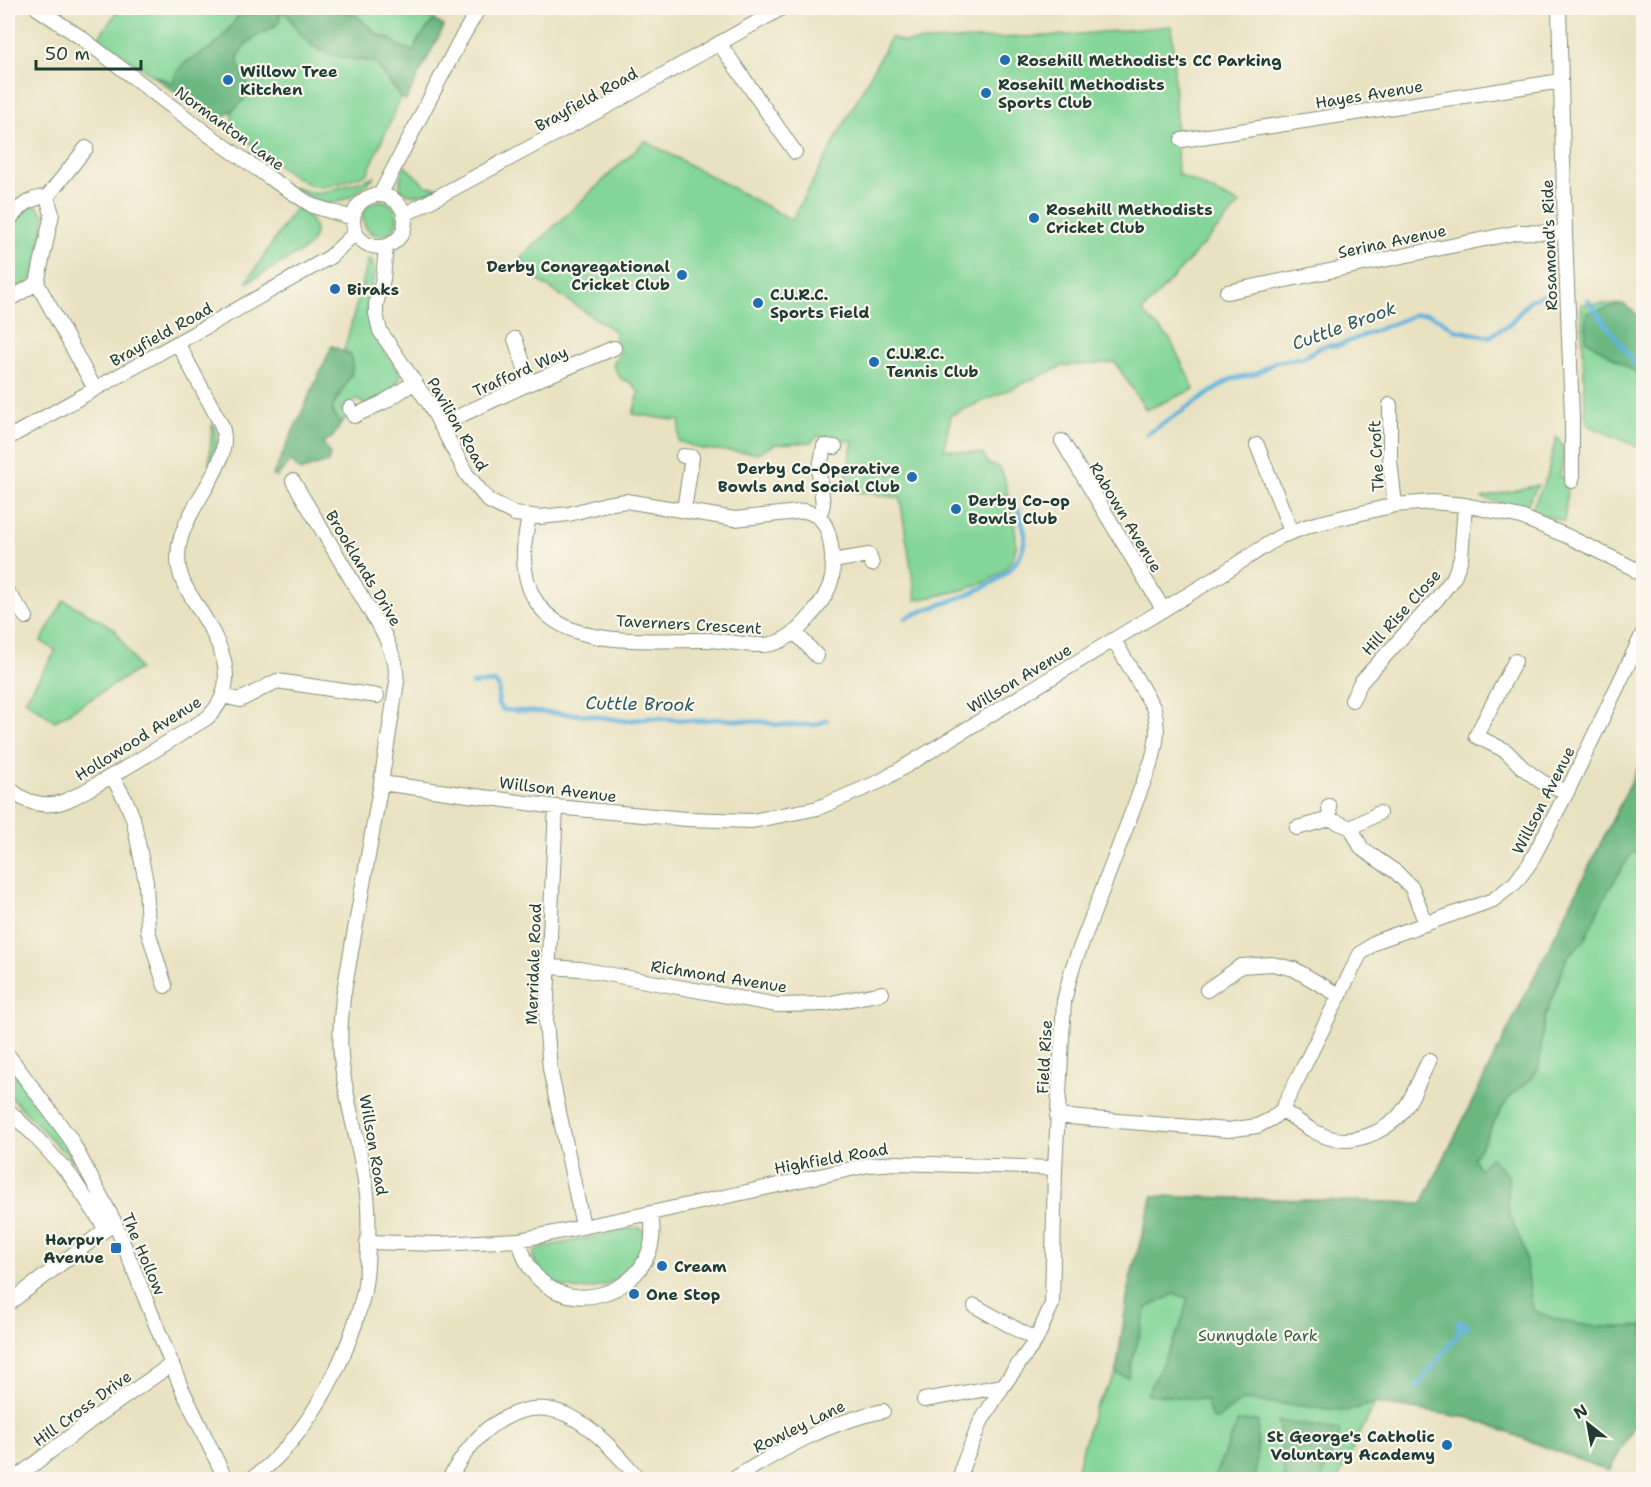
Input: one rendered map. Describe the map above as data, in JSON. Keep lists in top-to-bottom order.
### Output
{
  "streets": {
    "street": [
      "Hayes Avenue",
      "Brayfield Road",
      "Normanton Lane",
      "Serina Avenue",
      "Rosamond's Ride",
      "Trafford Way",
      "Pavilion Road",
      "The Croft",
      "Rabown Avenue",
      "Brooklands Drive",
      "Hill Rise Close",
      "Taverners Crescent",
      "Willson Avenue",
      "Hollowood Avenue",
      "Merridale Road",
      "Richmond Avenue",
      "Field Rise",
      "Willson Road",
      "Highfield Road",
      "The Hollow",
      "Hill Cross Drive",
      "Rowley Lane"
    ]
  },
  "crossings": [
    ["Hayes Avenue", "Rosamond's Ride"],
    ["Brayfield Road", "Normanton Lane"],
    ["Brayfield Road", "Pavilion Road"],
    ["Brayfield Road", "Hollowood Avenue"],
    ["Normanton Lane", "Pavilion Road"],
    ["Serina Avenue", "Rosamond's Ride"],
    ["Trafford Way", "Pavilion Road"],
    ["Pavilion Road", "Taverners Crescent"],
    ["The Croft", "Willson Avenue"],
    ["Rabown Avenue", "Willson Avenue"],
    ["Brooklands Drive", "Willson Avenue"],
    ["Brooklands Drive", "Willson Road"],
    ["Hill Rise Close", "Willson Avenue"],
    ["Willson Avenue", "Merridale Road"],
    ["Willson Avenue", "Field Rise"],
    ["Willson Avenue", "Willson Road"],
    ["Merridale Road", "Richmond Avenue"],
    ["Merridale Road", "Highfield Road"],
    ["Field Rise", "Highfield Road"],
    ["Willson Road", "Highfield Road"],
    ["The Hollow", "Hill Cross Drive"]
  ],
  "water": ["Cuttle Brook"],
  "parks": ["Sunnydale Park"],
  "places": {
    "other": [
      "Rosehill Methodist's CC Parking",
      "Willow Tree Kitchen",
      "Rosehill Methodists Sports Club",
      "Rosehill Methodists Cricket Club",
      "Derby Congregational Cricket Club",
      "Biraks",
      "C.U.R.C. Sports Field",
      "C.U.R.C. Tennis Club",
      "Derby Co-Operative Bowls and Social Club",
      "Derby Co-op Bowls Club",
      "Cream",
      "One Stop",
      "St George's Catholic Voluntary Academy"
    ],
    "transit": ["Harpur Avenue"]
  },
  "scale_bar": "50 m",
  "north": "top left"
}
